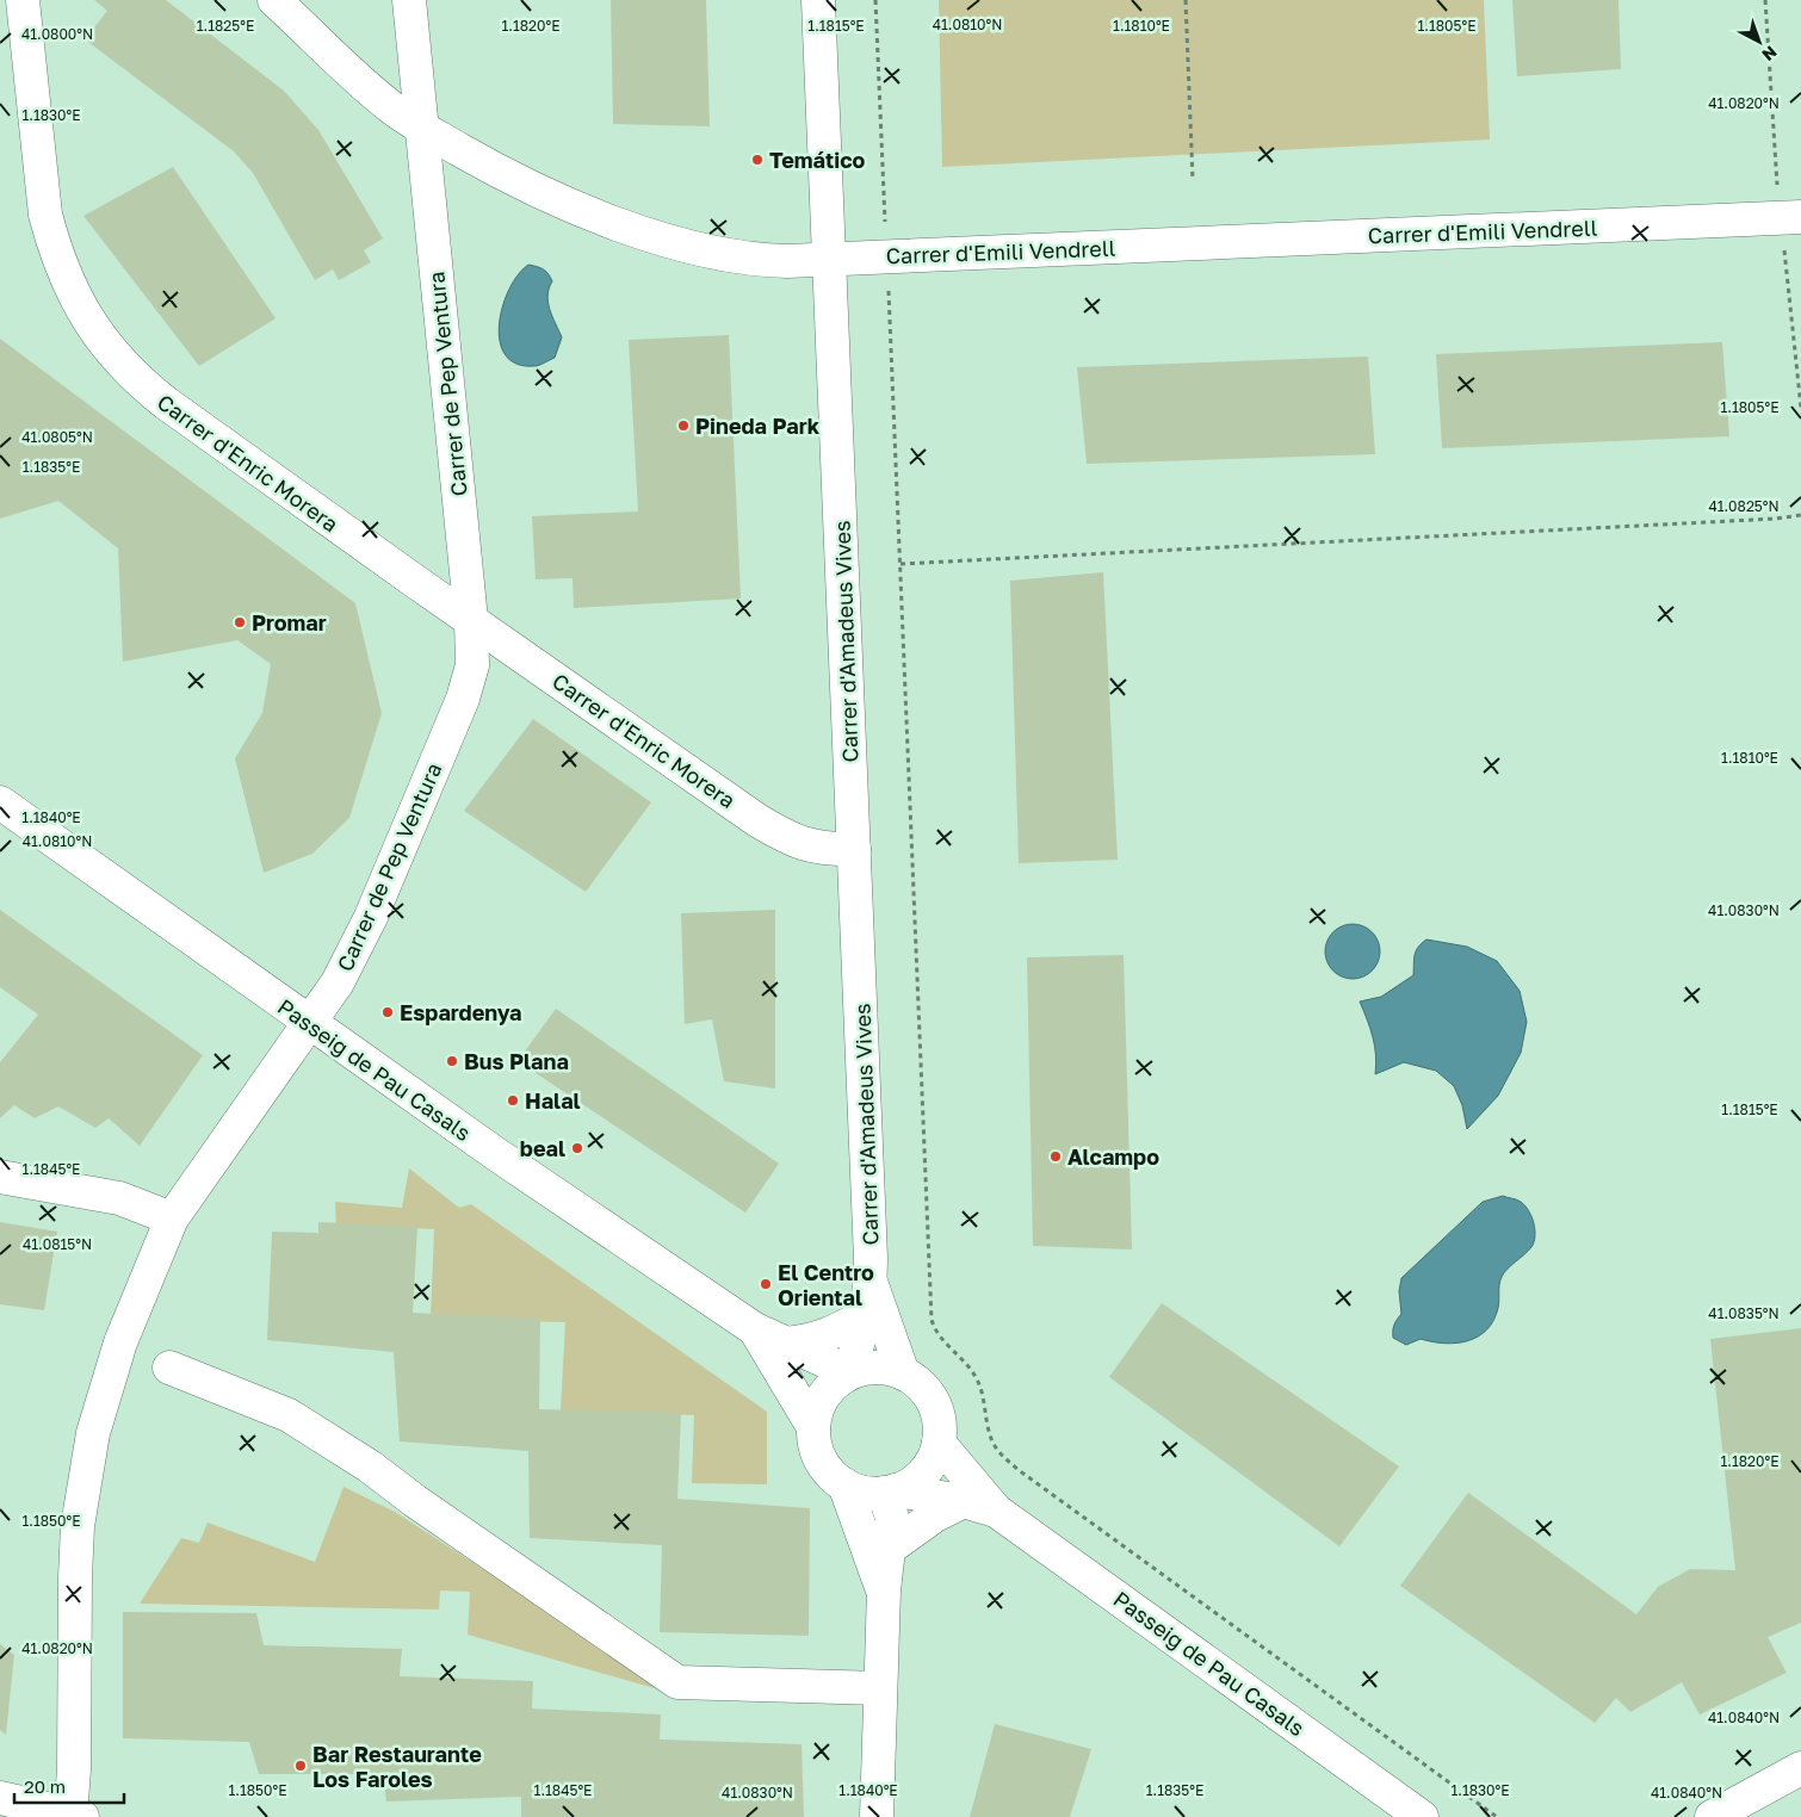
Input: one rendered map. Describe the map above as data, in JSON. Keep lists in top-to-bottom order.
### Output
{
  "streets": {
    "street": [
      "Carrer d'Emili Vendrell",
      "Carrer de Pep Ventura",
      "Carrer d'Enric Morera",
      "Carrer d'Amadeus Vives",
      "Passeig de Pau Casals"
    ]
  },
  "crossings": [
    ["Carrer d'Emili Vendrell", "Carrer de Pep Ventura"],
    ["Carrer d'Emili Vendrell", "Carrer d'Amadeus Vives"],
    ["Carrer de Pep Ventura", "Carrer d'Enric Morera"],
    ["Carrer de Pep Ventura", "Passeig de Pau Casals"],
    ["Carrer d'Enric Morera", "Carrer d'Amadeus Vives"],
    ["Carrer d'Amadeus Vives", "Passeig de Pau Casals"]
  ],
  "places": [
    "Temático",
    "Pineda Park",
    "Promar",
    "Espardenya",
    "Bus Plana",
    "Halal",
    "beal",
    "Alcampo",
    "El Centro Oriental",
    "Bar Restaurante Los Faroles"
  ],
  "scale_bar": "20 m",
  "north": "bottom right",
  "coordinates": [
    "41.0810°N",
    "1.1820°E",
    "1.1815°E",
    "1.1810°E",
    "1.1805°E",
    "1.1825°E",
    "41.0800°N",
    "41.0820°N",
    "1.1830°E",
    "41.0805°N",
    "1.1835°E",
    "41.0825°N",
    "1.1840°E",
    "41.0830°N",
    "1.1845°E",
    "41.0815°N",
    "41.0835°N",
    "1.1850°E",
    "41.0840°N"
  ]
}
